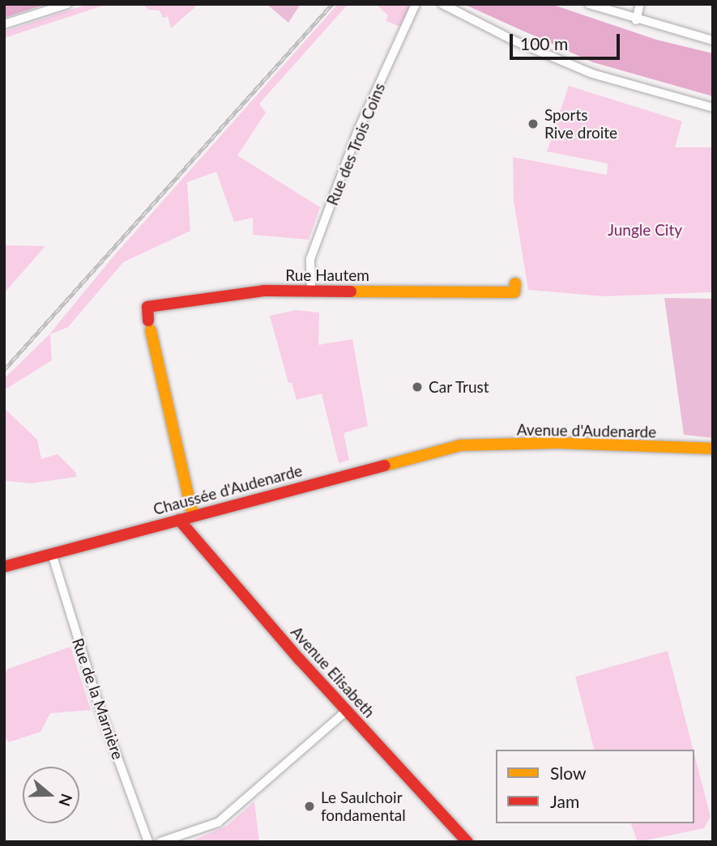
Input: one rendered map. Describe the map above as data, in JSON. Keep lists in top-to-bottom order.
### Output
{
  "streets": {
    "street": [
      "Rue des Trois Coins",
      "Rue Hautem",
      "Avenue d'Audenarde",
      "Chaussée d'Audenarde",
      "Avenue Elisabeth",
      "Rue de la Marnière"
    ]
  },
  "crossings": [
    ["Rue des Trois Coins", "Rue Hautem"],
    ["Rue Hautem", "Chaussée d'Audenarde"],
    ["Avenue d'Audenarde", "Chaussée d'Audenarde"],
    ["Chaussée d'Audenarde", "Avenue Elisabeth"],
    ["Chaussée d'Audenarde", "Rue de la Marnière"]
  ],
  "parks": ["Jungle City"],
  "places": ["Sports Rive droite", "Car Trust", "Le Saulchoir fondamental"],
  "legend": ["Slow", "Jam"],
  "scale_bar": "100 m",
  "north": "right"
}
